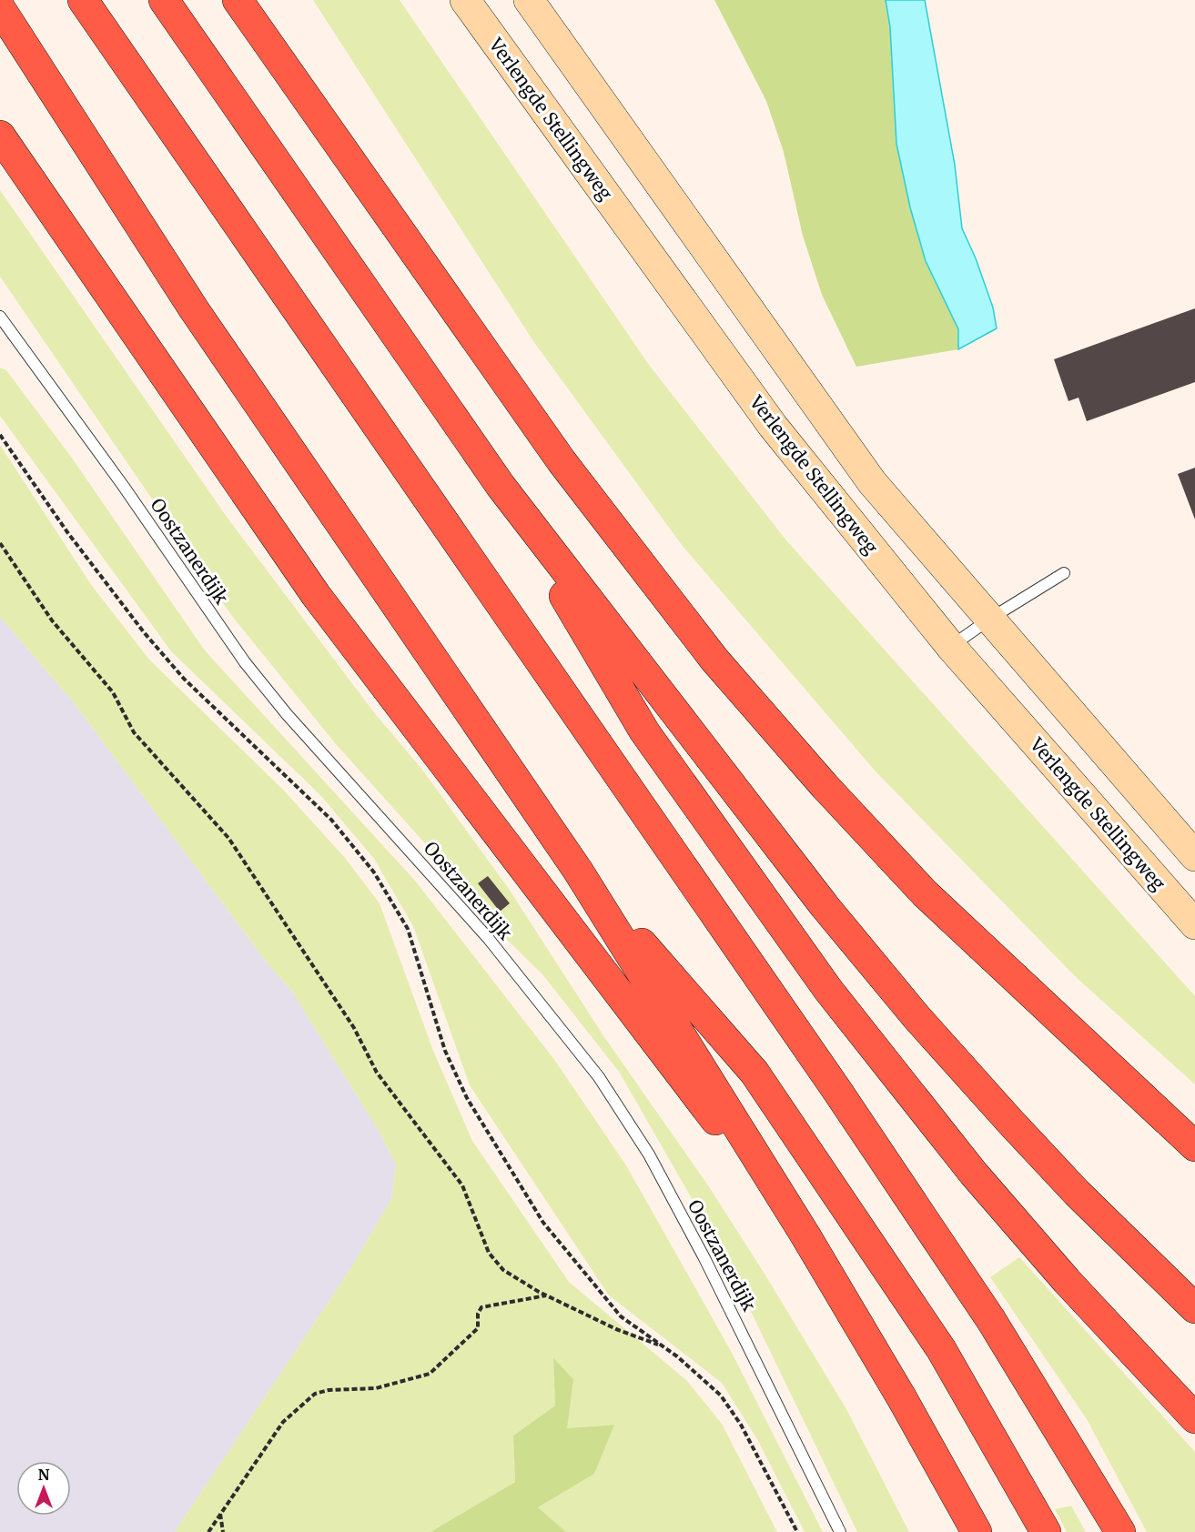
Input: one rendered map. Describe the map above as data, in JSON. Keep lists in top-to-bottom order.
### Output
{
  "streets": {
    "main road": ["Verlengde Stellingweg"],
    "lane": ["Oostzanerdijk"]
  },
  "north": "top"
}
